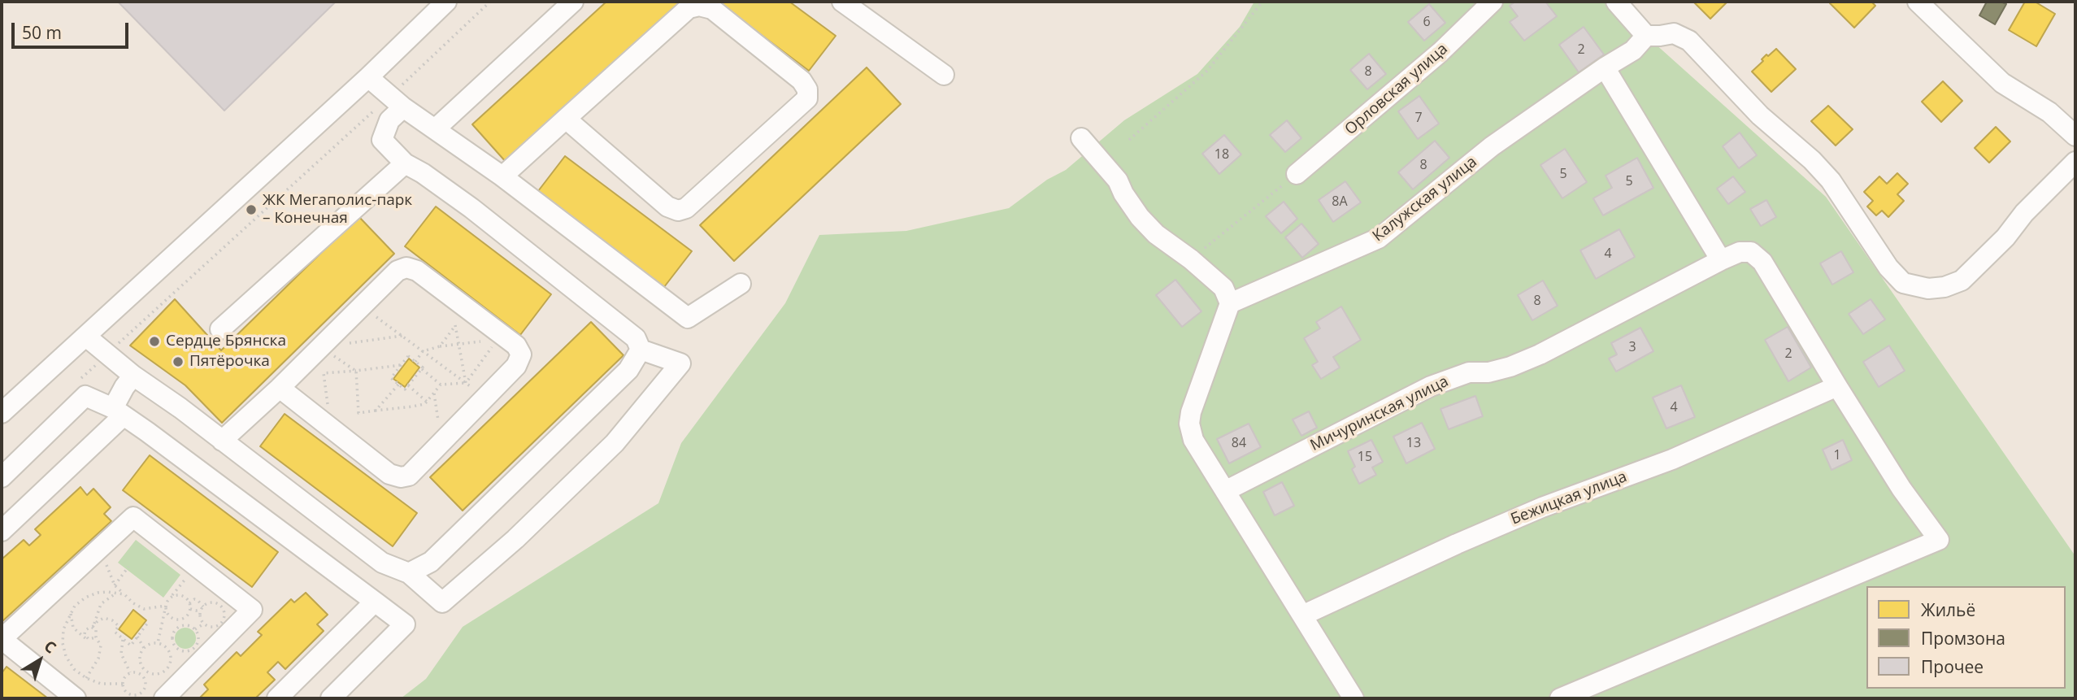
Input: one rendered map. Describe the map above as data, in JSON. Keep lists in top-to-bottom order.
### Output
{
  "streets": {
    "street": [
      "Орловская улица",
      "Калужская улица",
      "Мичуринская улица",
      "Бежицкая улица"
    ]
  },
  "crossings": [
    ["Мичуринская улица", "Бежицкая улица"]
  ],
  "places": ["ЖК Мегаполис-парк – Конечная", "Сердце Брянска", "Пятёрочка"],
  "house_numbers": [
    "6",
    "2",
    "8",
    "7",
    "18",
    "8",
    "5",
    "5",
    "8А",
    "4",
    "8",
    "3",
    "2",
    "4",
    "84",
    "13",
    "1",
    "15"
  ],
  "legend": ["Жильё", "Промзона", "Прочее"],
  "scale_bar": "50 m",
  "north": "top right"
}
